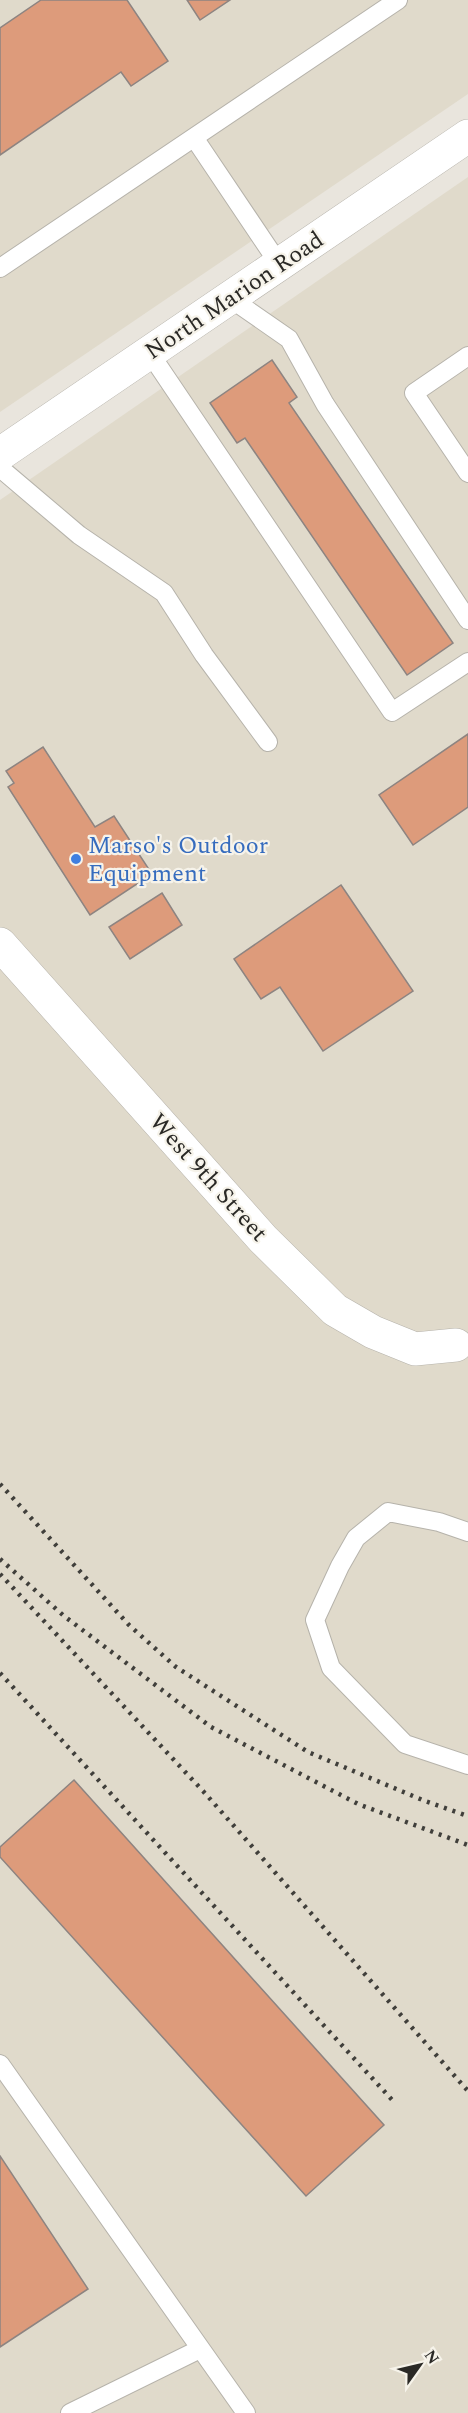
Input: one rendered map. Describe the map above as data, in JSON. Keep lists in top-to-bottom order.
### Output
{
  "streets": {
    "street": ["North Marion Road", "West 9th Street"]
  },
  "places": ["Marso's Outdoor Equipment"],
  "north": "top right"
}
